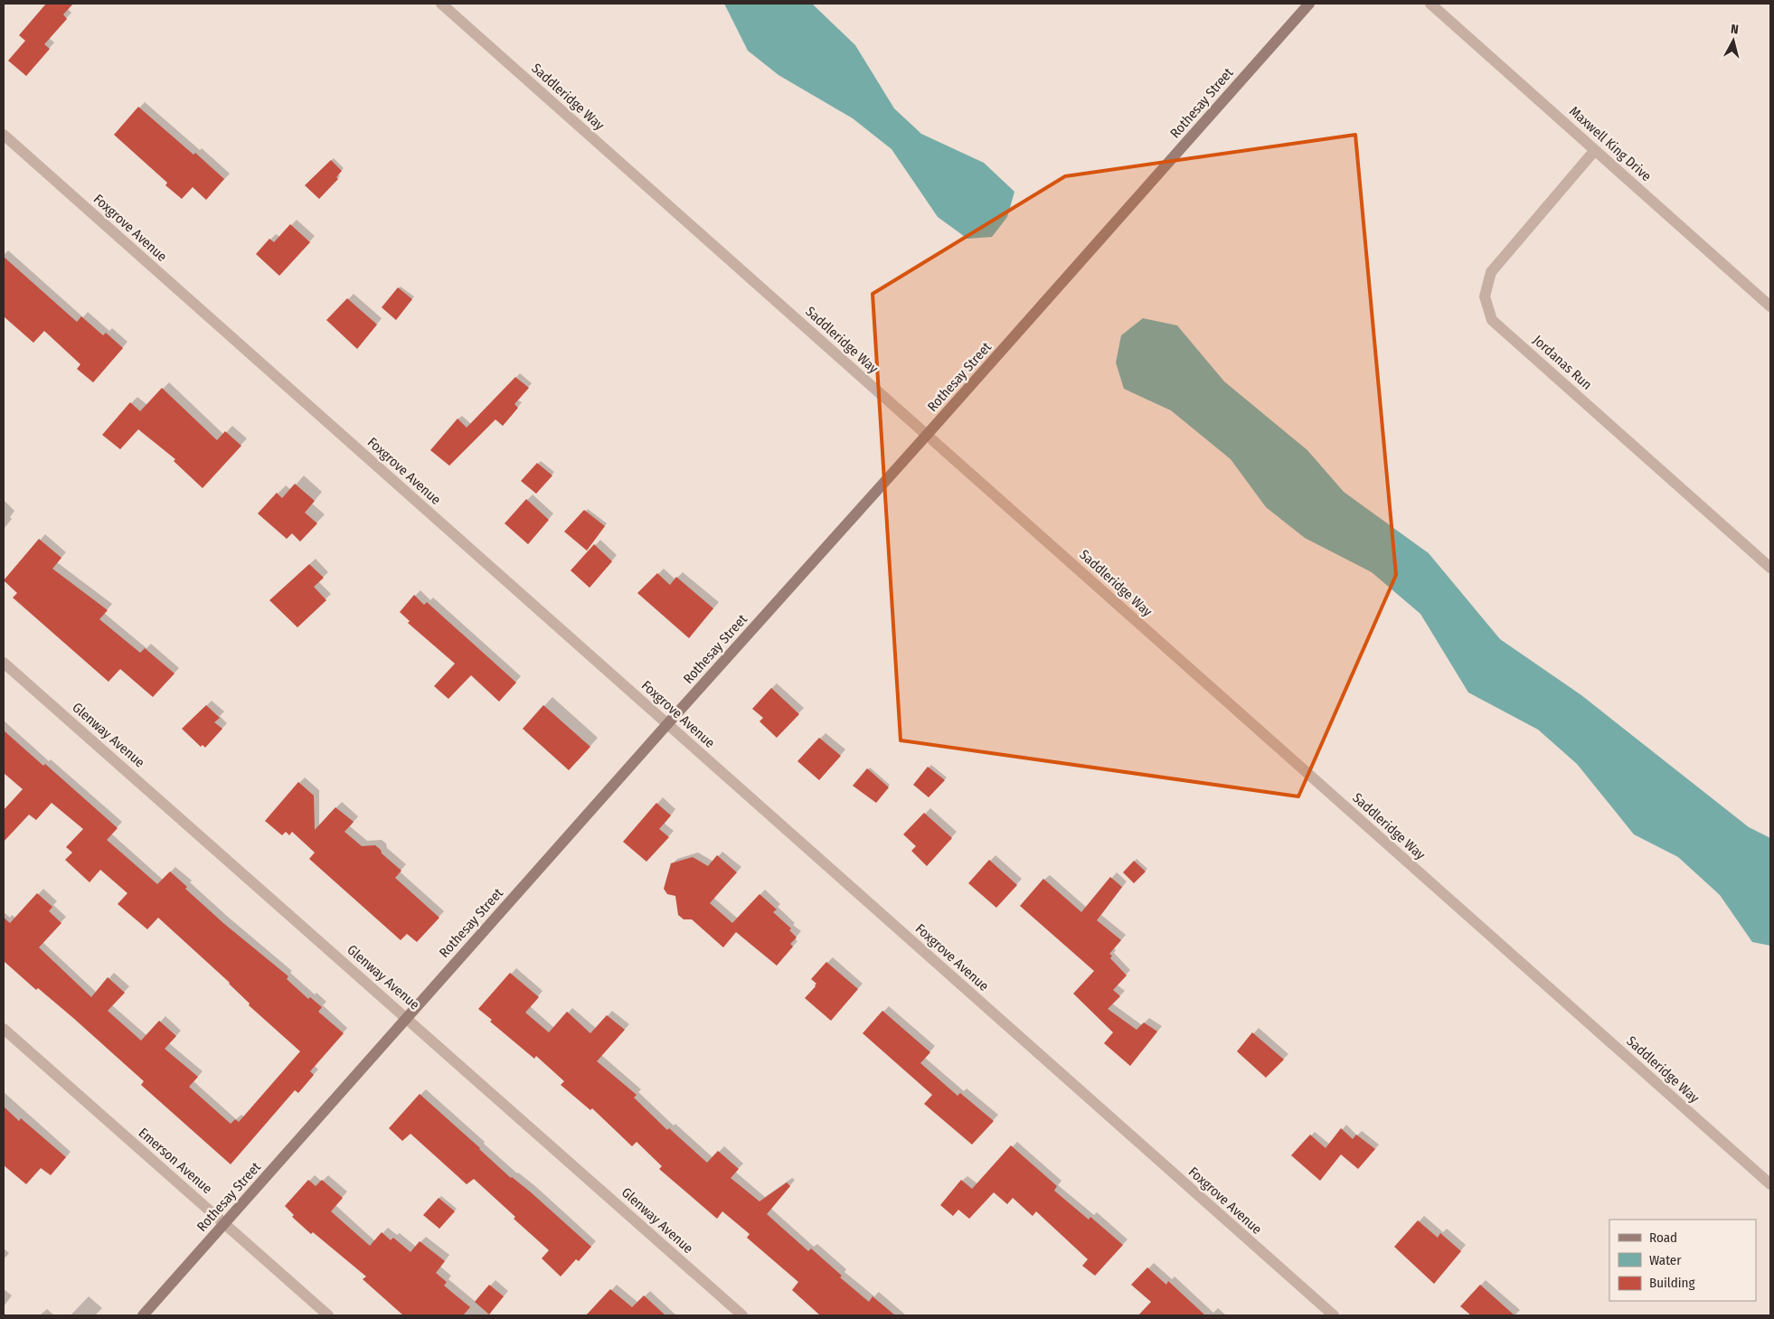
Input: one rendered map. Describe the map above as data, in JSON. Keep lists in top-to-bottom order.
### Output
{
  "streets": {
    "street": [
      "Saddleridge Way",
      "Rothesay Street",
      "Maxwell King Drive",
      "Foxgrove Avenue",
      "Jordanas Run",
      "Glenway Avenue",
      "Emerson Avenue"
    ]
  },
  "crossings": [
    ["Saddleridge Way", "Rothesay Street"],
    ["Rothesay Street", "Foxgrove Avenue"],
    ["Rothesay Street", "Glenway Avenue"],
    ["Rothesay Street", "Emerson Avenue"],
    ["Maxwell King Drive", "Jordanas Run"]
  ],
  "legend": ["Road", "Water", "Building"],
  "north": "top"
}
